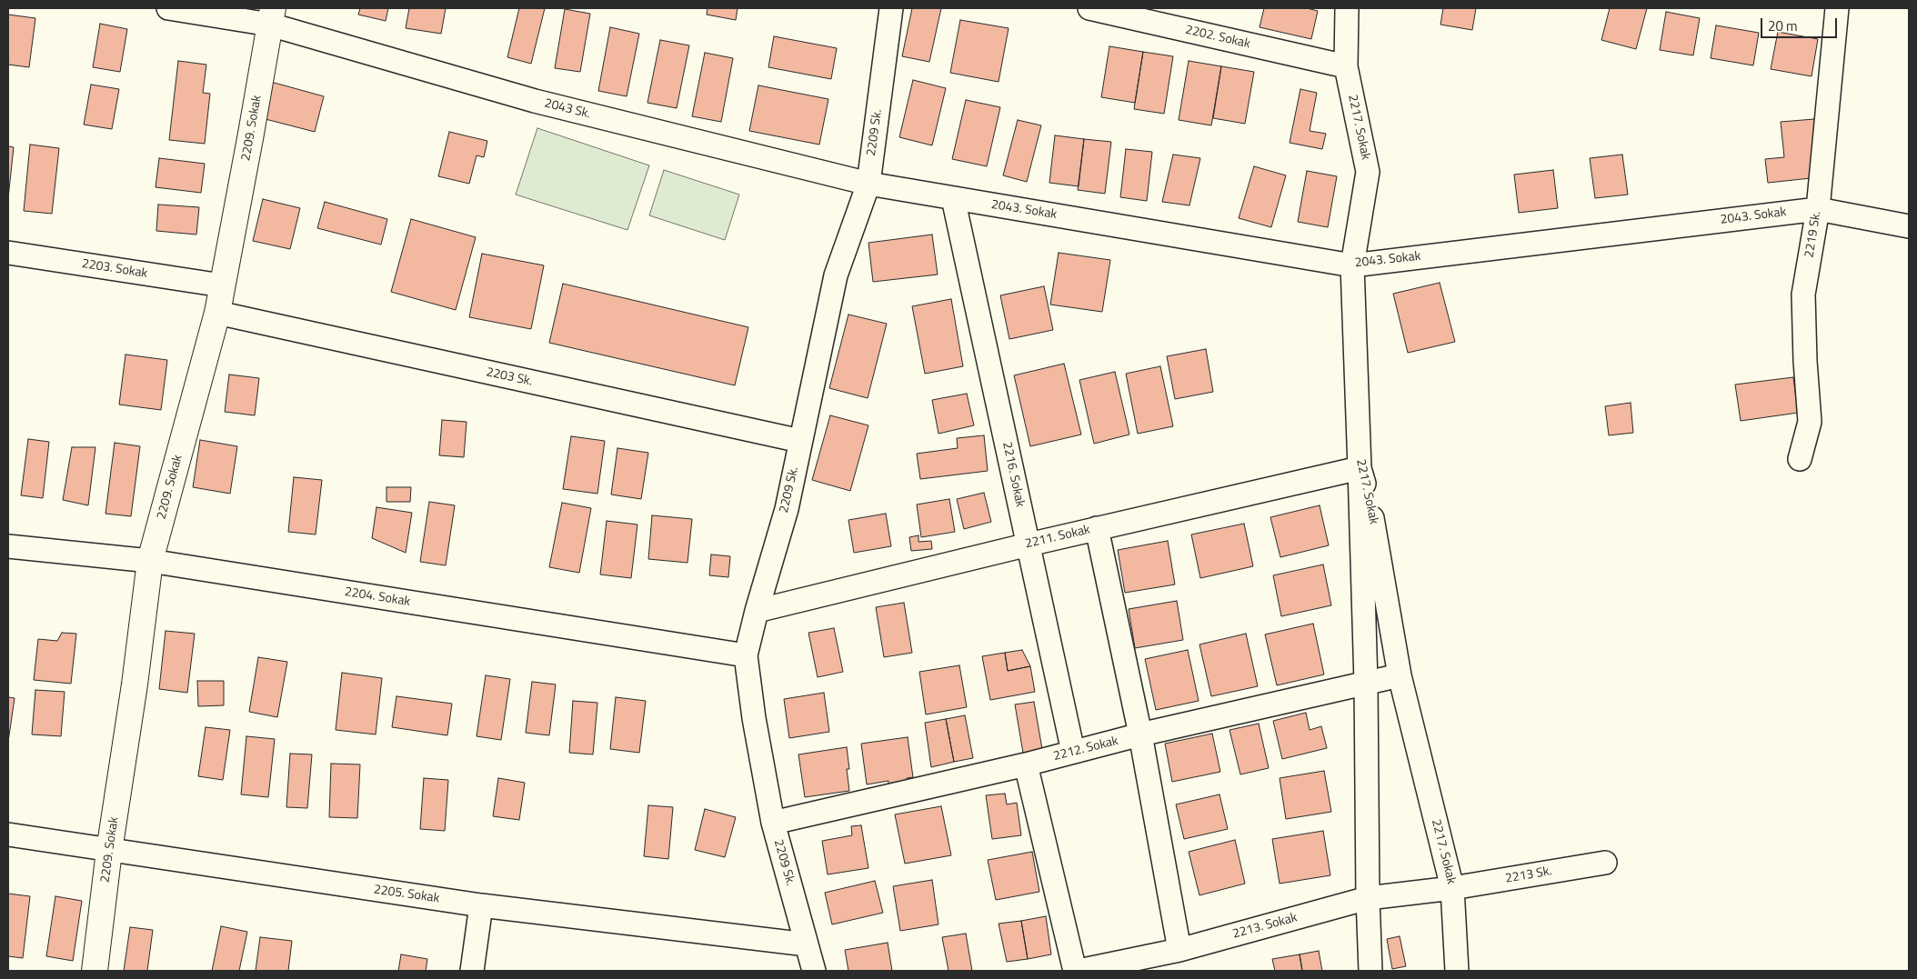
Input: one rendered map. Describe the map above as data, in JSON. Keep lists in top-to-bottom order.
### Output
{
  "streets": {
    "street": [
      "2202. Sokak",
      "2043 Sk.",
      "2217. Sokak",
      "2209. Sokak",
      "2209 Sk.",
      "2043. Sokak",
      "2219 Sk.",
      "2203. Sokak",
      "2203 Sk.",
      "2216. Sokak",
      "2211. Sokak",
      "2204. Sokak",
      "2212. Sokak",
      "2213 Sk.",
      "2205. Sokak",
      "2213. Sokak"
    ]
  },
  "crossings": [
    ["2202. Sokak", "2217. Sokak"],
    ["2043 Sk.", "2209. Sokak"],
    ["2043 Sk.", "2209 Sk."],
    ["2043 Sk.", "2043. Sokak"],
    ["2217. Sokak", "2043. Sokak"],
    ["2217. Sokak", "2211. Sokak"],
    ["2217. Sokak", "2212. Sokak"],
    ["2217. Sokak", "2213 Sk."],
    ["2217. Sokak", "2213. Sokak"],
    ["2209. Sokak", "2203. Sokak"],
    ["2209. Sokak", "2203 Sk."],
    ["2209. Sokak", "2204. Sokak"],
    ["2209. Sokak", "2205. Sokak"],
    ["2209 Sk.", "2043. Sokak"],
    ["2209 Sk.", "2203 Sk."],
    ["2209 Sk.", "2211. Sokak"],
    ["2209 Sk.", "2204. Sokak"],
    ["2209 Sk.", "2212. Sokak"],
    ["2209 Sk.", "2205. Sokak"],
    ["2043. Sokak", "2219 Sk."],
    ["2043. Sokak", "2216. Sokak"],
    ["2216. Sokak", "2211. Sokak"],
    ["2216. Sokak", "2212. Sokak"],
    ["2213 Sk.", "2213. Sokak"]
  ],
  "scale_bar": "20 m"
}
